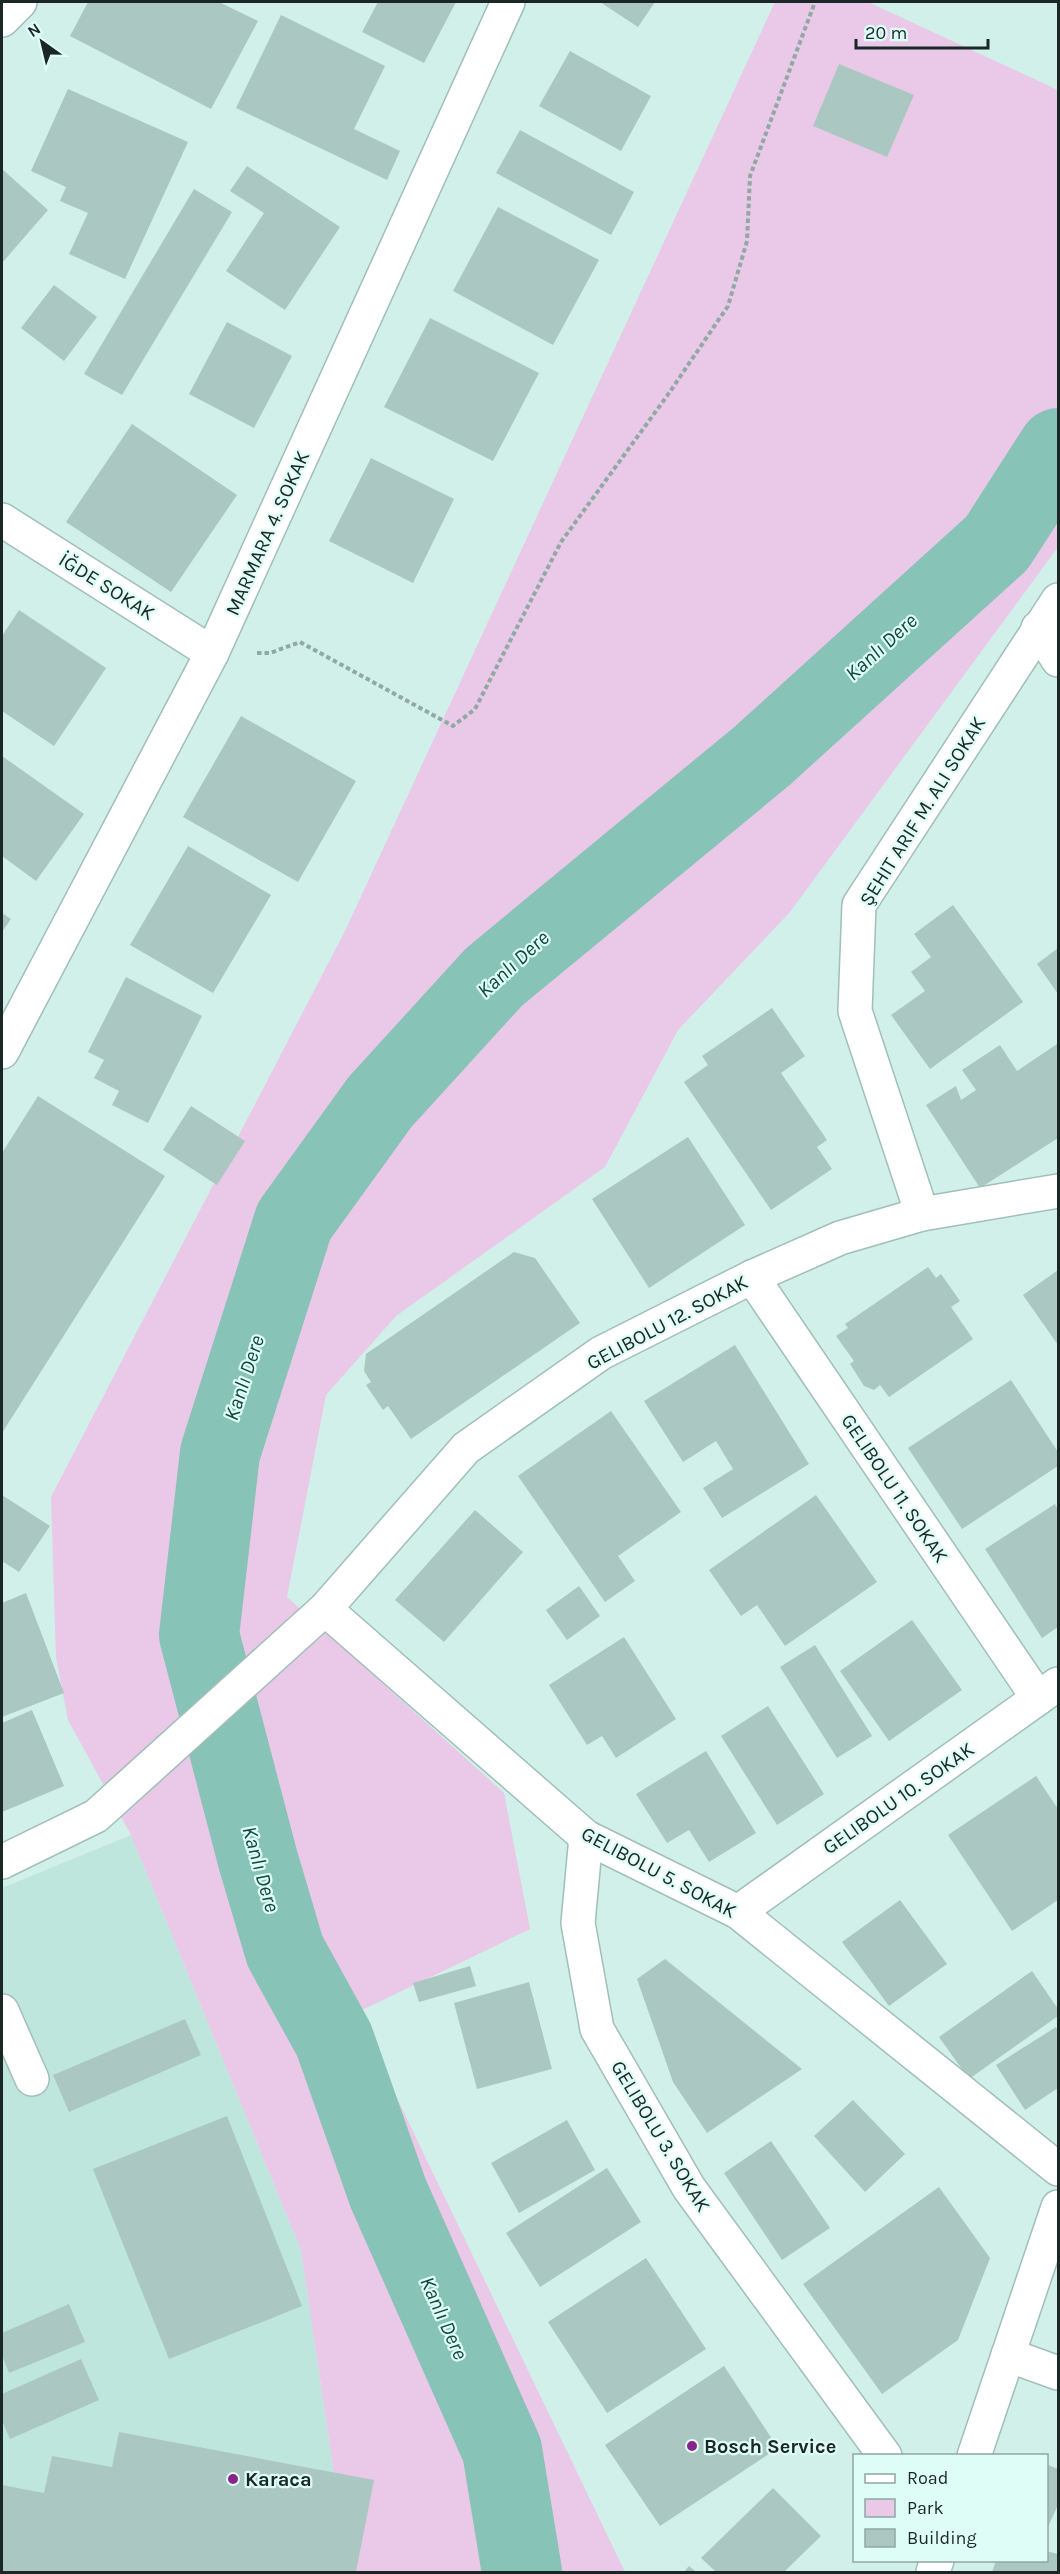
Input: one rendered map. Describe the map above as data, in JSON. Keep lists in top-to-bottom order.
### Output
{
  "streets": {
    "street": [
      "MARMARA 4. SOKAK",
      "İĞDE SOKAK",
      "ŞEHIT ARIF M. ALI SOKAK",
      "GELIBOLU 12. SOKAK",
      "GELIBOLU 11. SOKAK",
      "GELIBOLU 10. SOKAK",
      "GELIBOLU 5. SOKAK",
      "GELIBOLU 3. SOKAK"
    ]
  },
  "crossings": [
    ["MARMARA 4. SOKAK", "İĞDE SOKAK"],
    ["ŞEHIT ARIF M. ALI SOKAK", "GELIBOLU 12. SOKAK"],
    ["GELIBOLU 12. SOKAK", "GELIBOLU 11. SOKAK"],
    ["GELIBOLU 12. SOKAK", "GELIBOLU 5. SOKAK"],
    ["GELIBOLU 11. SOKAK", "GELIBOLU 10. SOKAK"],
    ["GELIBOLU 10. SOKAK", "GELIBOLU 5. SOKAK"],
    ["GELIBOLU 5. SOKAK", "GELIBOLU 3. SOKAK"]
  ],
  "water": ["Kanlı Dere"],
  "places": ["Bosch Service", "Karaca"],
  "legend": ["Road", "Park", "Building"],
  "scale_bar": "20 m",
  "north": "top left"
}
